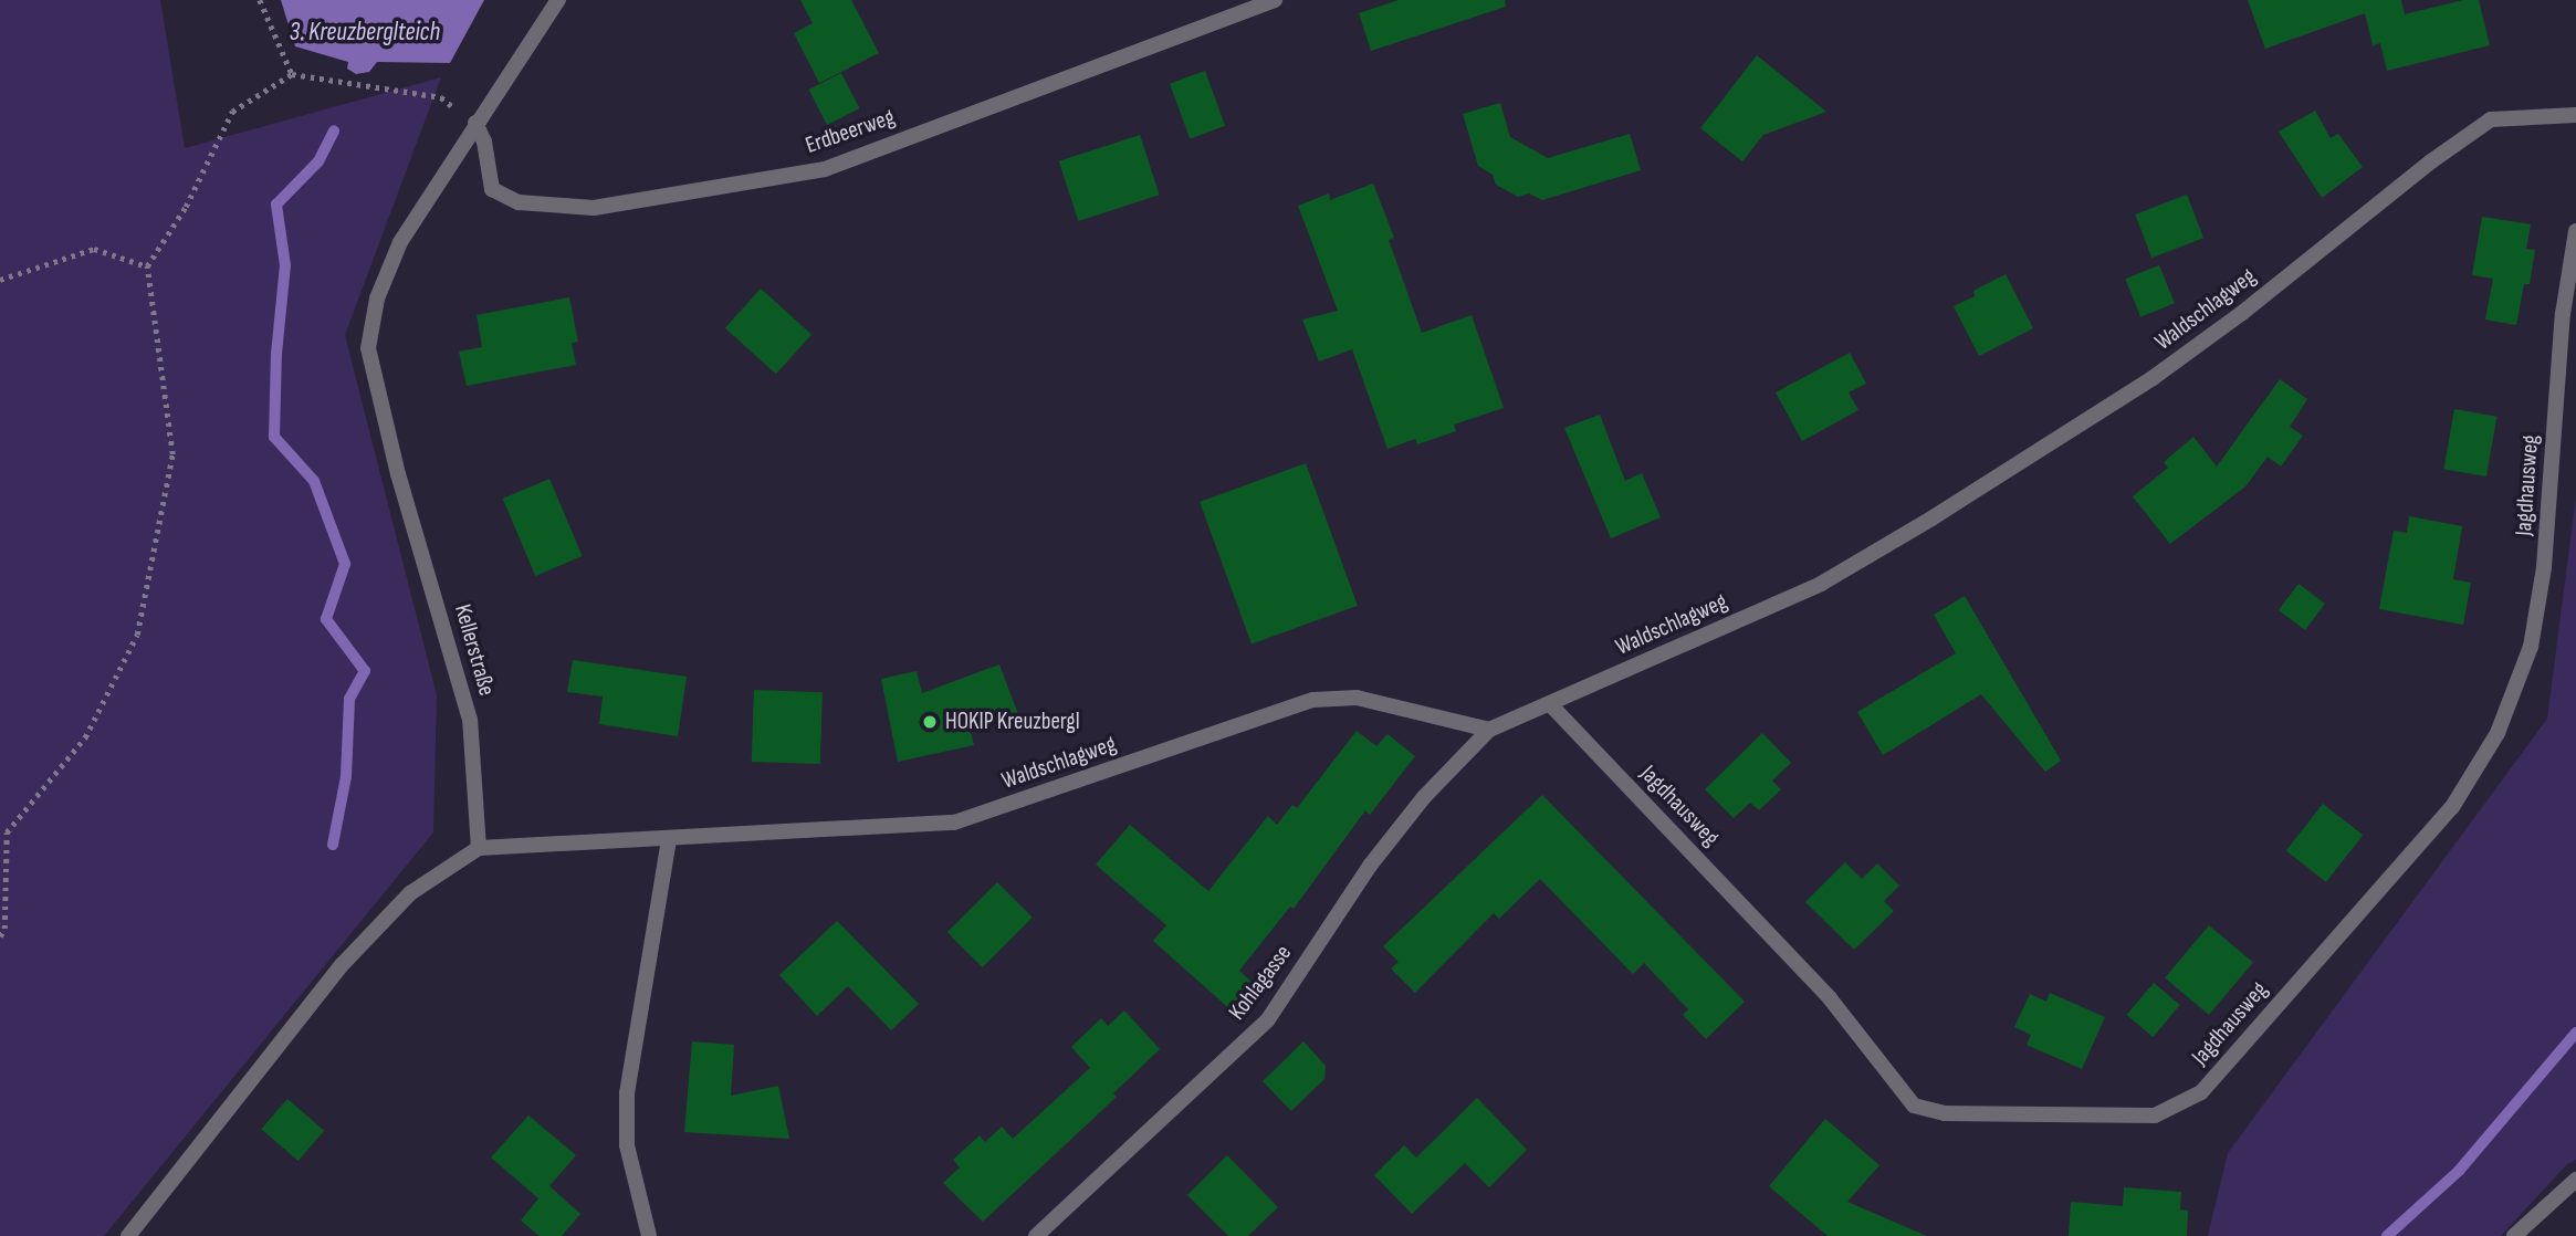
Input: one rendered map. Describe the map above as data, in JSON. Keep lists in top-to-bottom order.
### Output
{
  "streets": {
    "street": [
      "Erdbeerweg",
      "Waldschlagweg",
      "Jagdhausweg",
      "Kellerstraße",
      "Kohlagasse"
    ]
  },
  "crossings": [
    ["Erdbeerweg", "Kellerstraße"],
    ["Waldschlagweg", "Jagdhausweg"],
    ["Waldschlagweg", "Kellerstraße"],
    ["Waldschlagweg", "Kohlagasse"]
  ],
  "water": ["3. Kreuzberglteich"],
  "places": ["HOKIP Kreuzbergl"]
}
